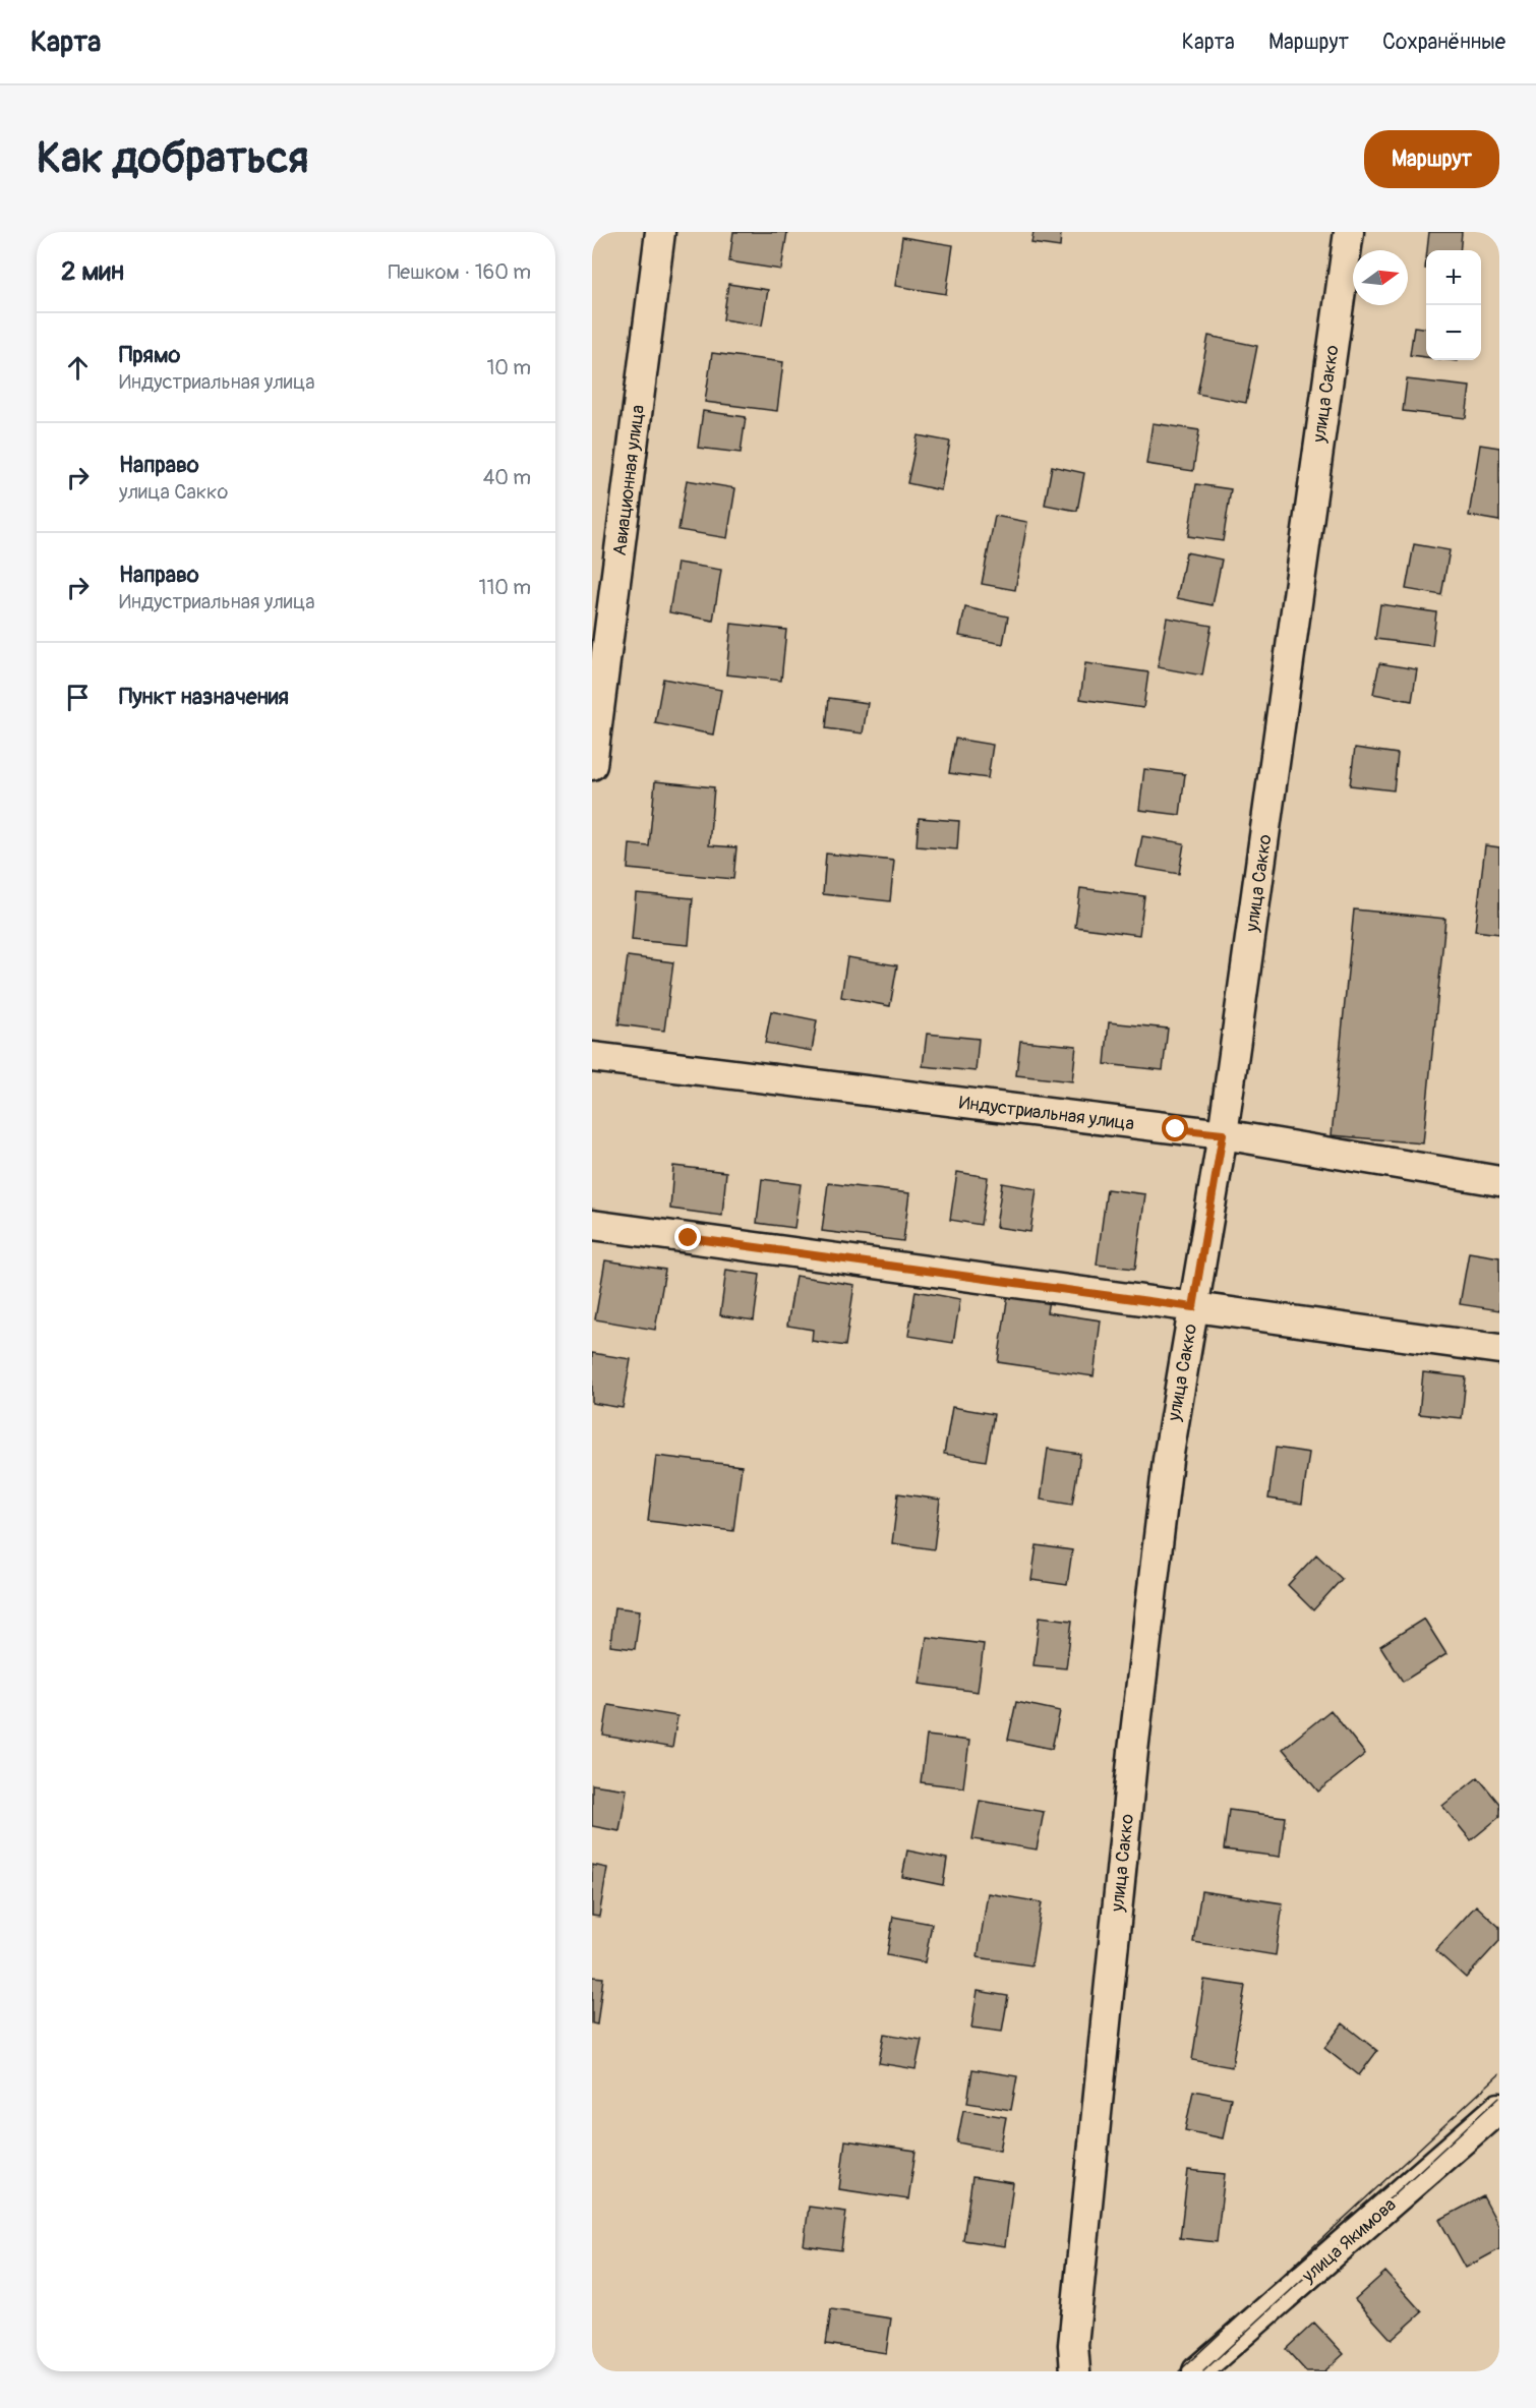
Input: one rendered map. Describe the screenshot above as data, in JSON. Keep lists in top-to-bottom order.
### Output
{
  "streets": {
    "street": [
      "улица Сакко",
      "Авиационная улица",
      "Индустриальная улица",
      "улица Якимова"
    ]
  },
  "crossings": [
    ["улица Сакко", "Индустриальная улица"]
  ],
  "north": "right",
  "page": {
    "header": "Карта",
    "nav": ["Карта", "Маршрут", "Сохранённые"],
    "buttons": "Маршрут",
    "title": "Как добраться",
    "heading": ["2 мин", "Пешком · 160 m"],
    "map_buttons": ["+", "−"],
    "list": [
      ["Прямо", "Индустриальная улица", "10 m"],
      ["Направо", "улица Сакко", "40 m"],
      ["Направо", "Индустриальная улица", "110 m"],
      "Пункт назначения"
    ]
  }
}
